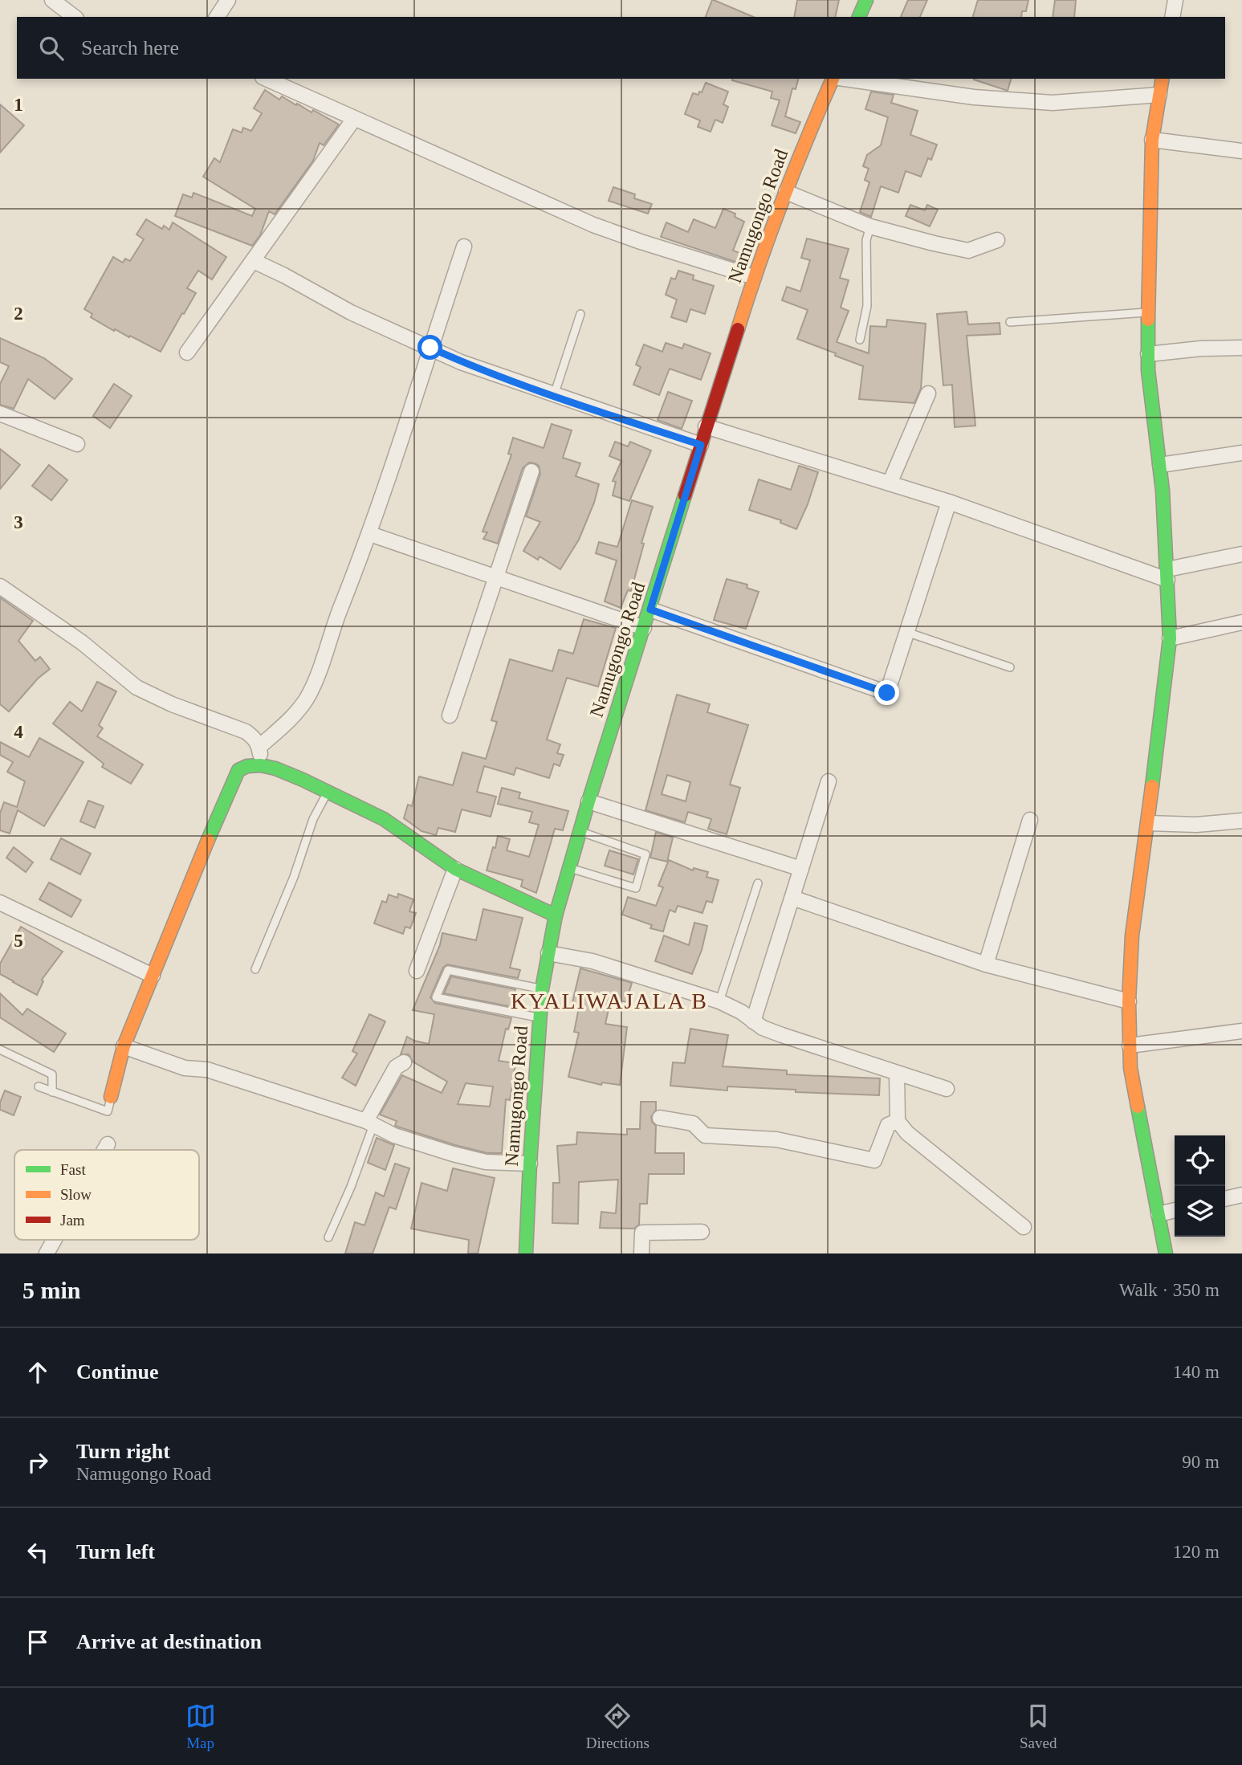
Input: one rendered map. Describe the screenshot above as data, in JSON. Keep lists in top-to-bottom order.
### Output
{
  "streets": {
    "street": ["Namugongo Road"]
  },
  "districts": ["KYALIWAJALA B"],
  "legend": ["Fast", "Slow", "Jam"],
  "page": {
    "search": "Search here",
    "heading": ["5 min", "Walk · 350 m"],
    "list": [
      ["Continue", "140 m"],
      ["Turn right", "Namugongo Road", "90 m"],
      ["Turn left", "120 m"],
      "Arrive at destination"
    ],
    "nav": ["Map", "Directions", "Saved"]
  },
  "grid": {
    "rows": [
      "1",
      "2",
      "3",
      "4",
      "5"
    ]
  }
}
